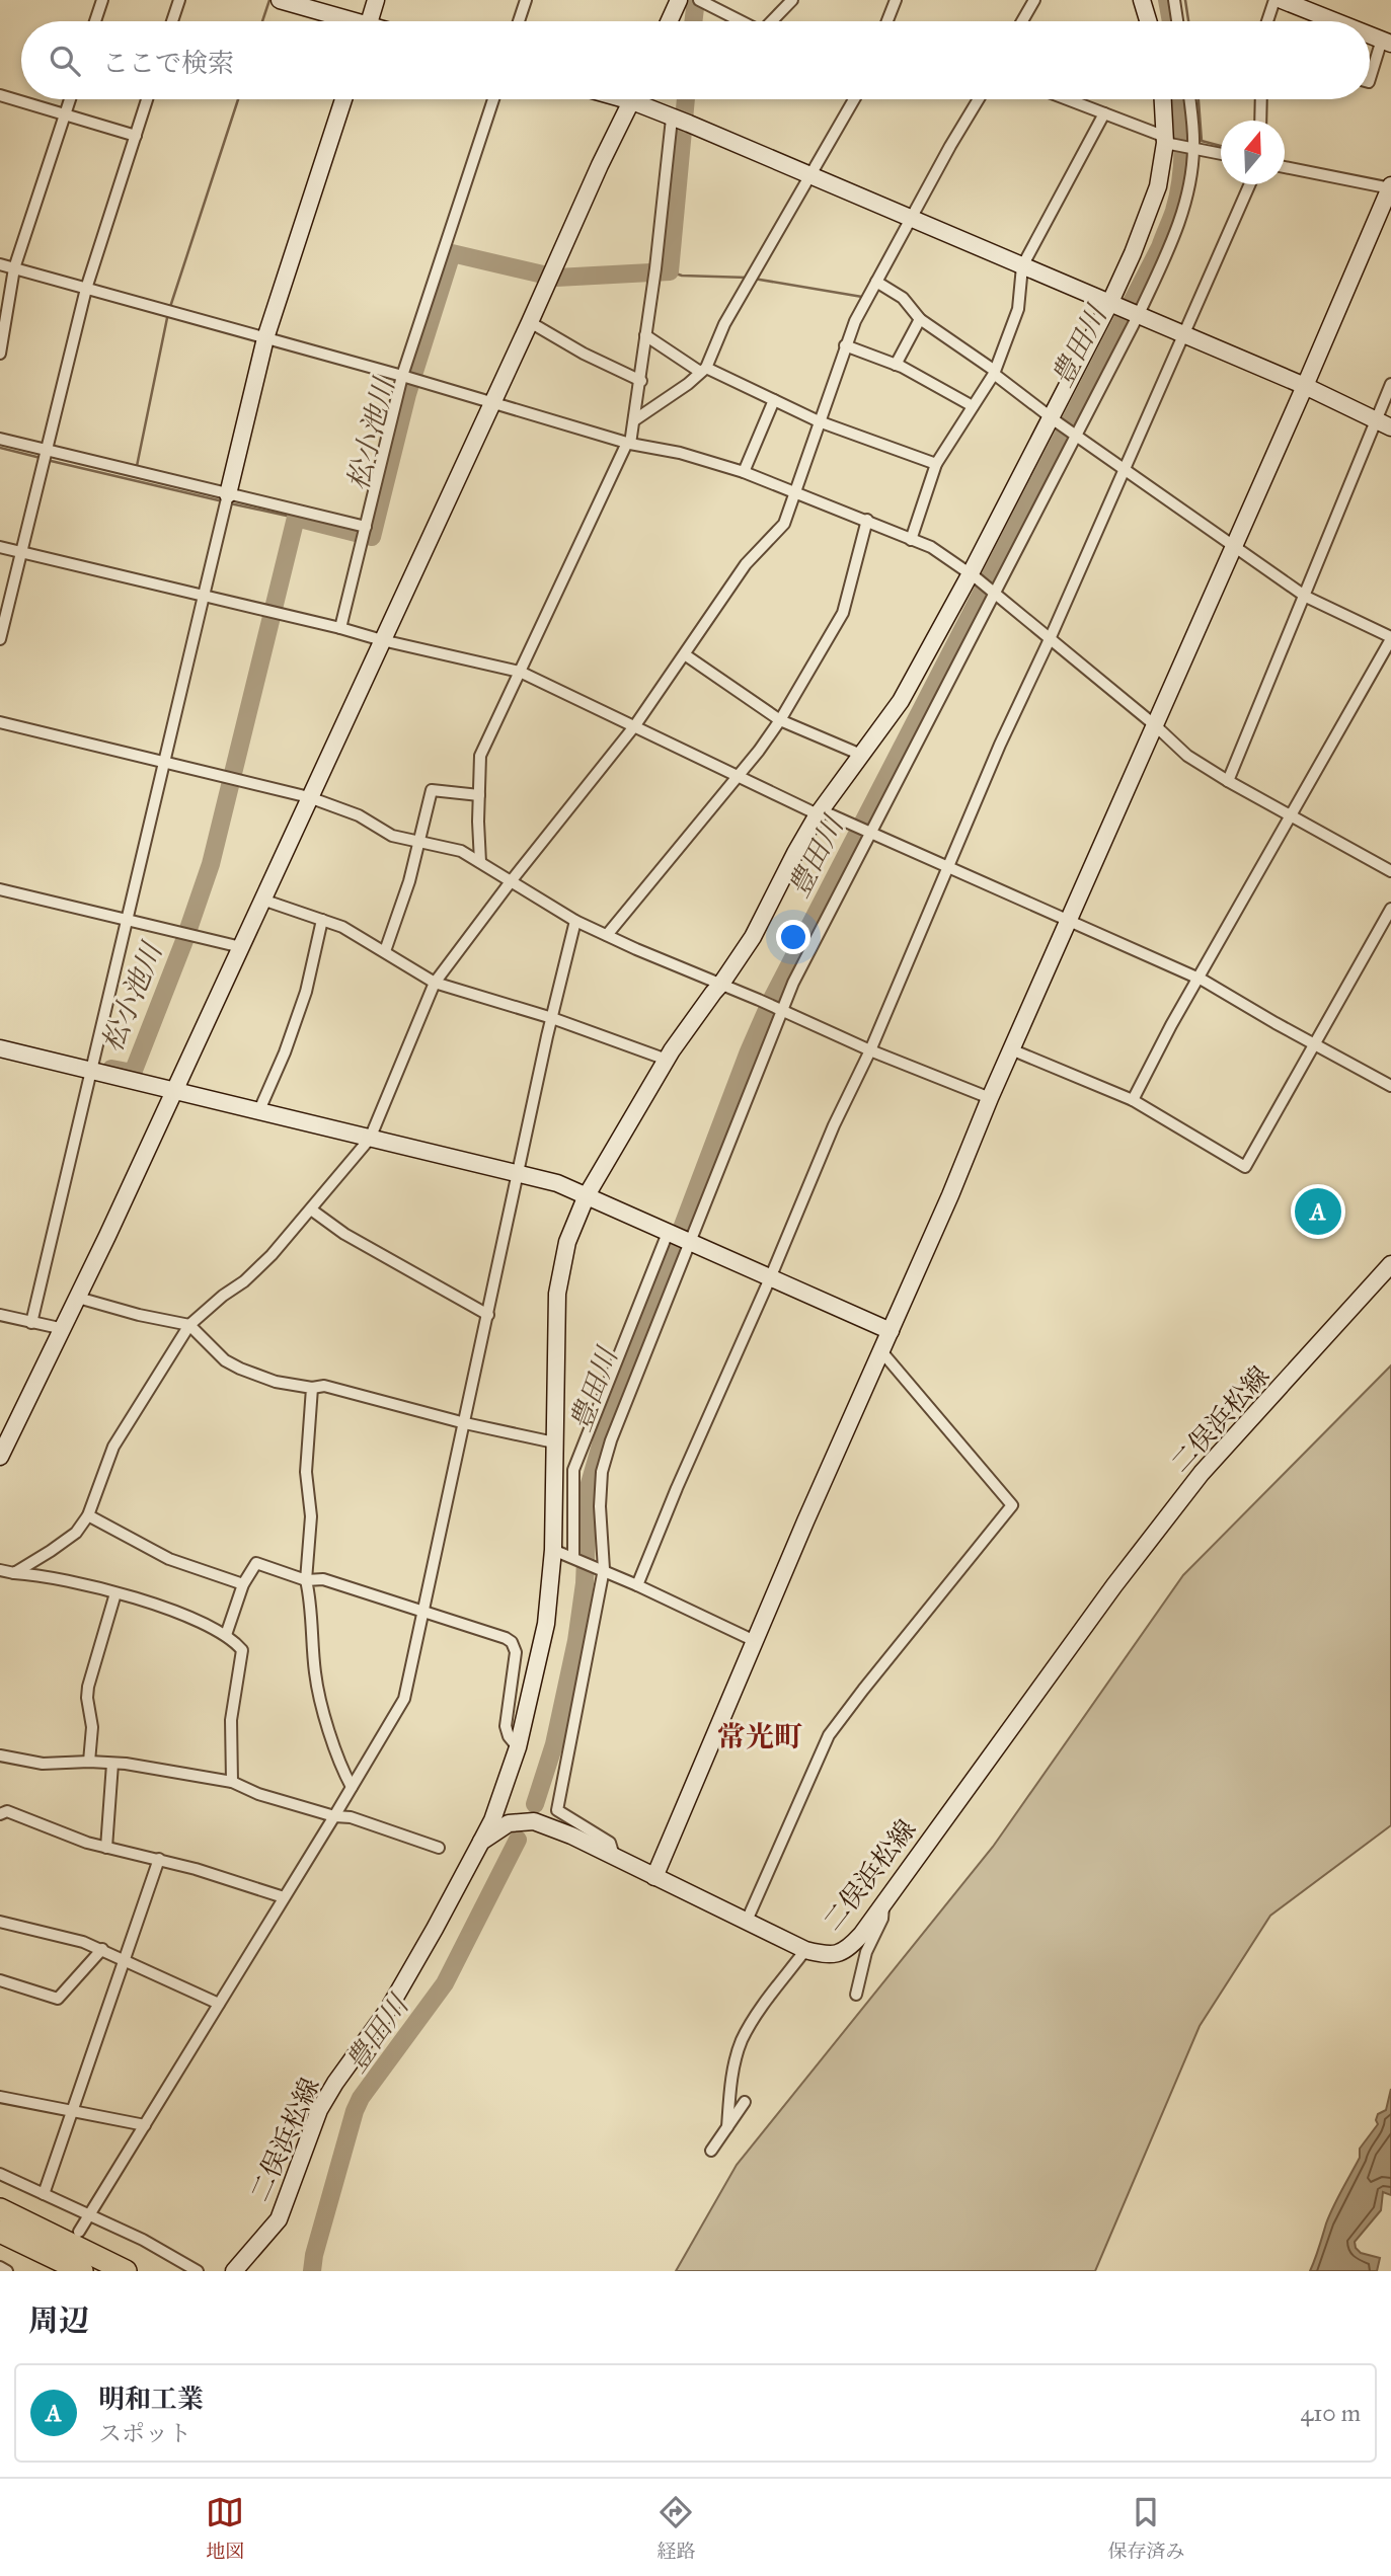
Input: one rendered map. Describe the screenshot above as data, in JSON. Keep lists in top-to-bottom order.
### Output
{
  "streets": {
    "street": ["二俣浜松線"]
  },
  "districts": ["常光町"],
  "water": ["豊田川", "松小池川"],
  "north": "top",
  "page": {
    "search": "ここで検索",
    "pins": "A",
    "heading": "周辺",
    "list": [
      {
        "mark": "A",
        "name": "明和工業",
        "note": "スポット",
        "value": "410 m"
      }
    ],
    "nav": ["地図", "経路", "保存済み"]
  }
}
